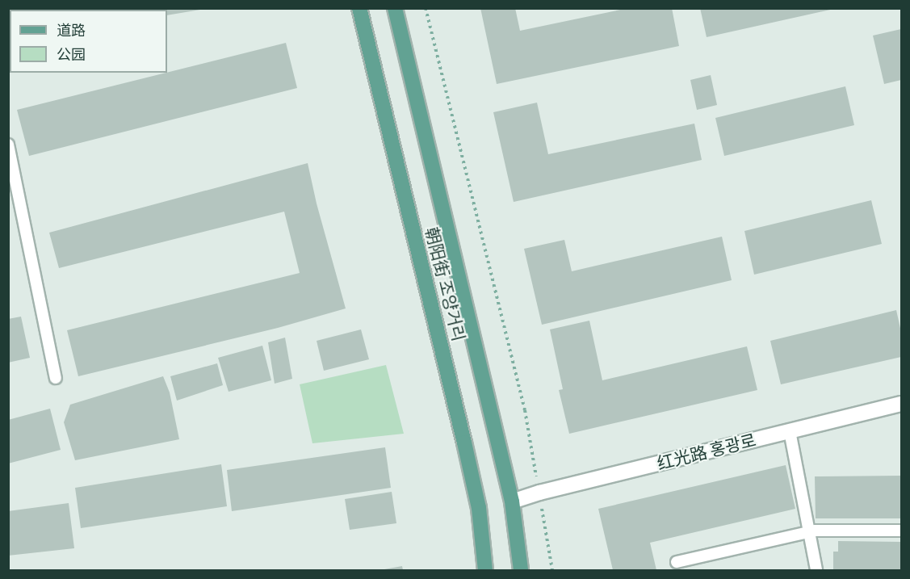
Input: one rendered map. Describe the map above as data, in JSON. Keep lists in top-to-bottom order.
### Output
{
  "streets": {
    "main road": ["朝阳街 조양거리"],
    "street": ["红光路 홍광로"]
  },
  "crossings": [
    ["朝阳街 조양거리", "红光路 홍광로"]
  ],
  "legend": ["道路", "公园"]
}
